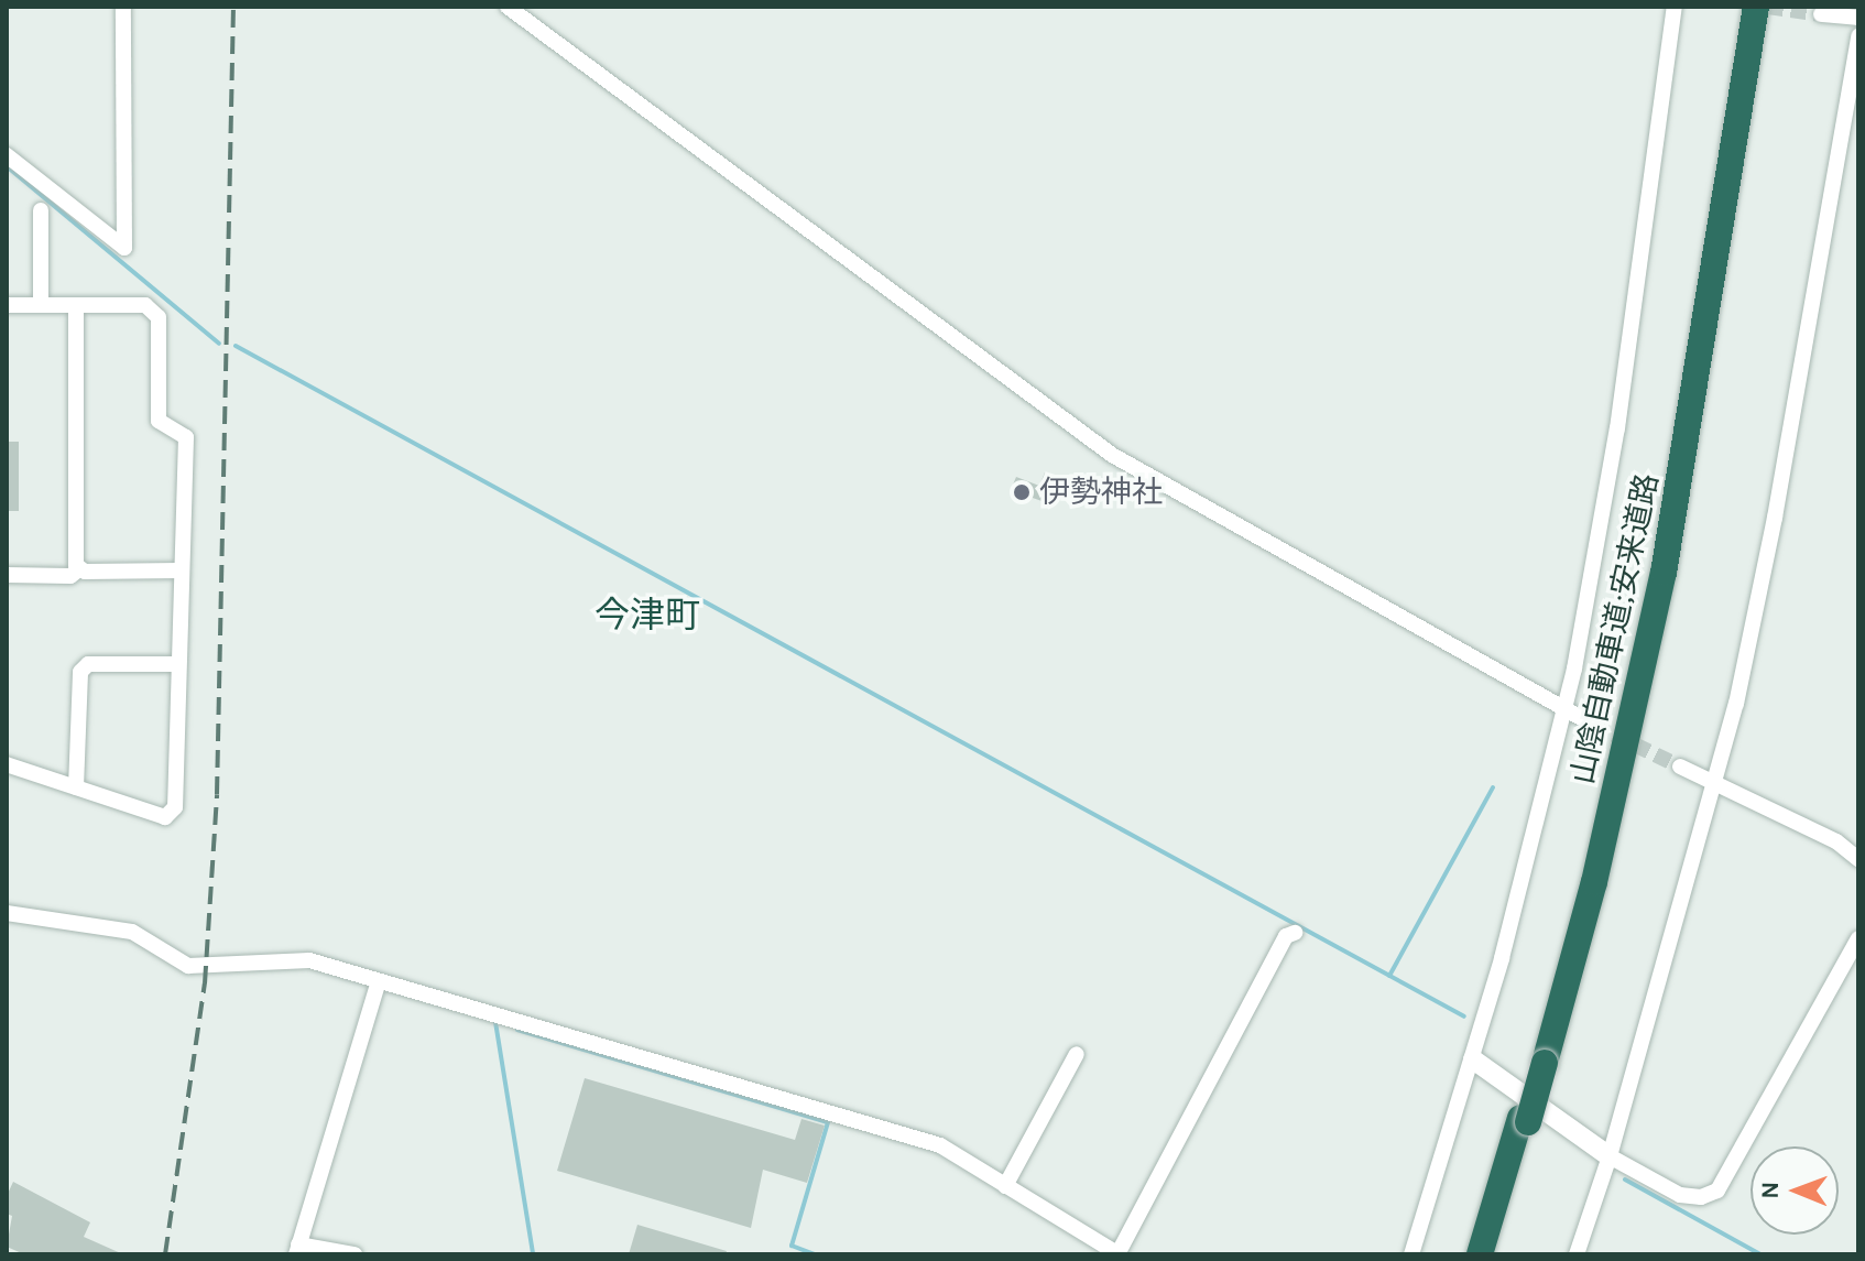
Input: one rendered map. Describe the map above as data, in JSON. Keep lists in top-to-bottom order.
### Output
{
  "streets": {
    "highway": ["山陰自動車道;安来道路"]
  },
  "districts": ["今津町"],
  "places": ["伊勢神社"],
  "north": "left"
}
